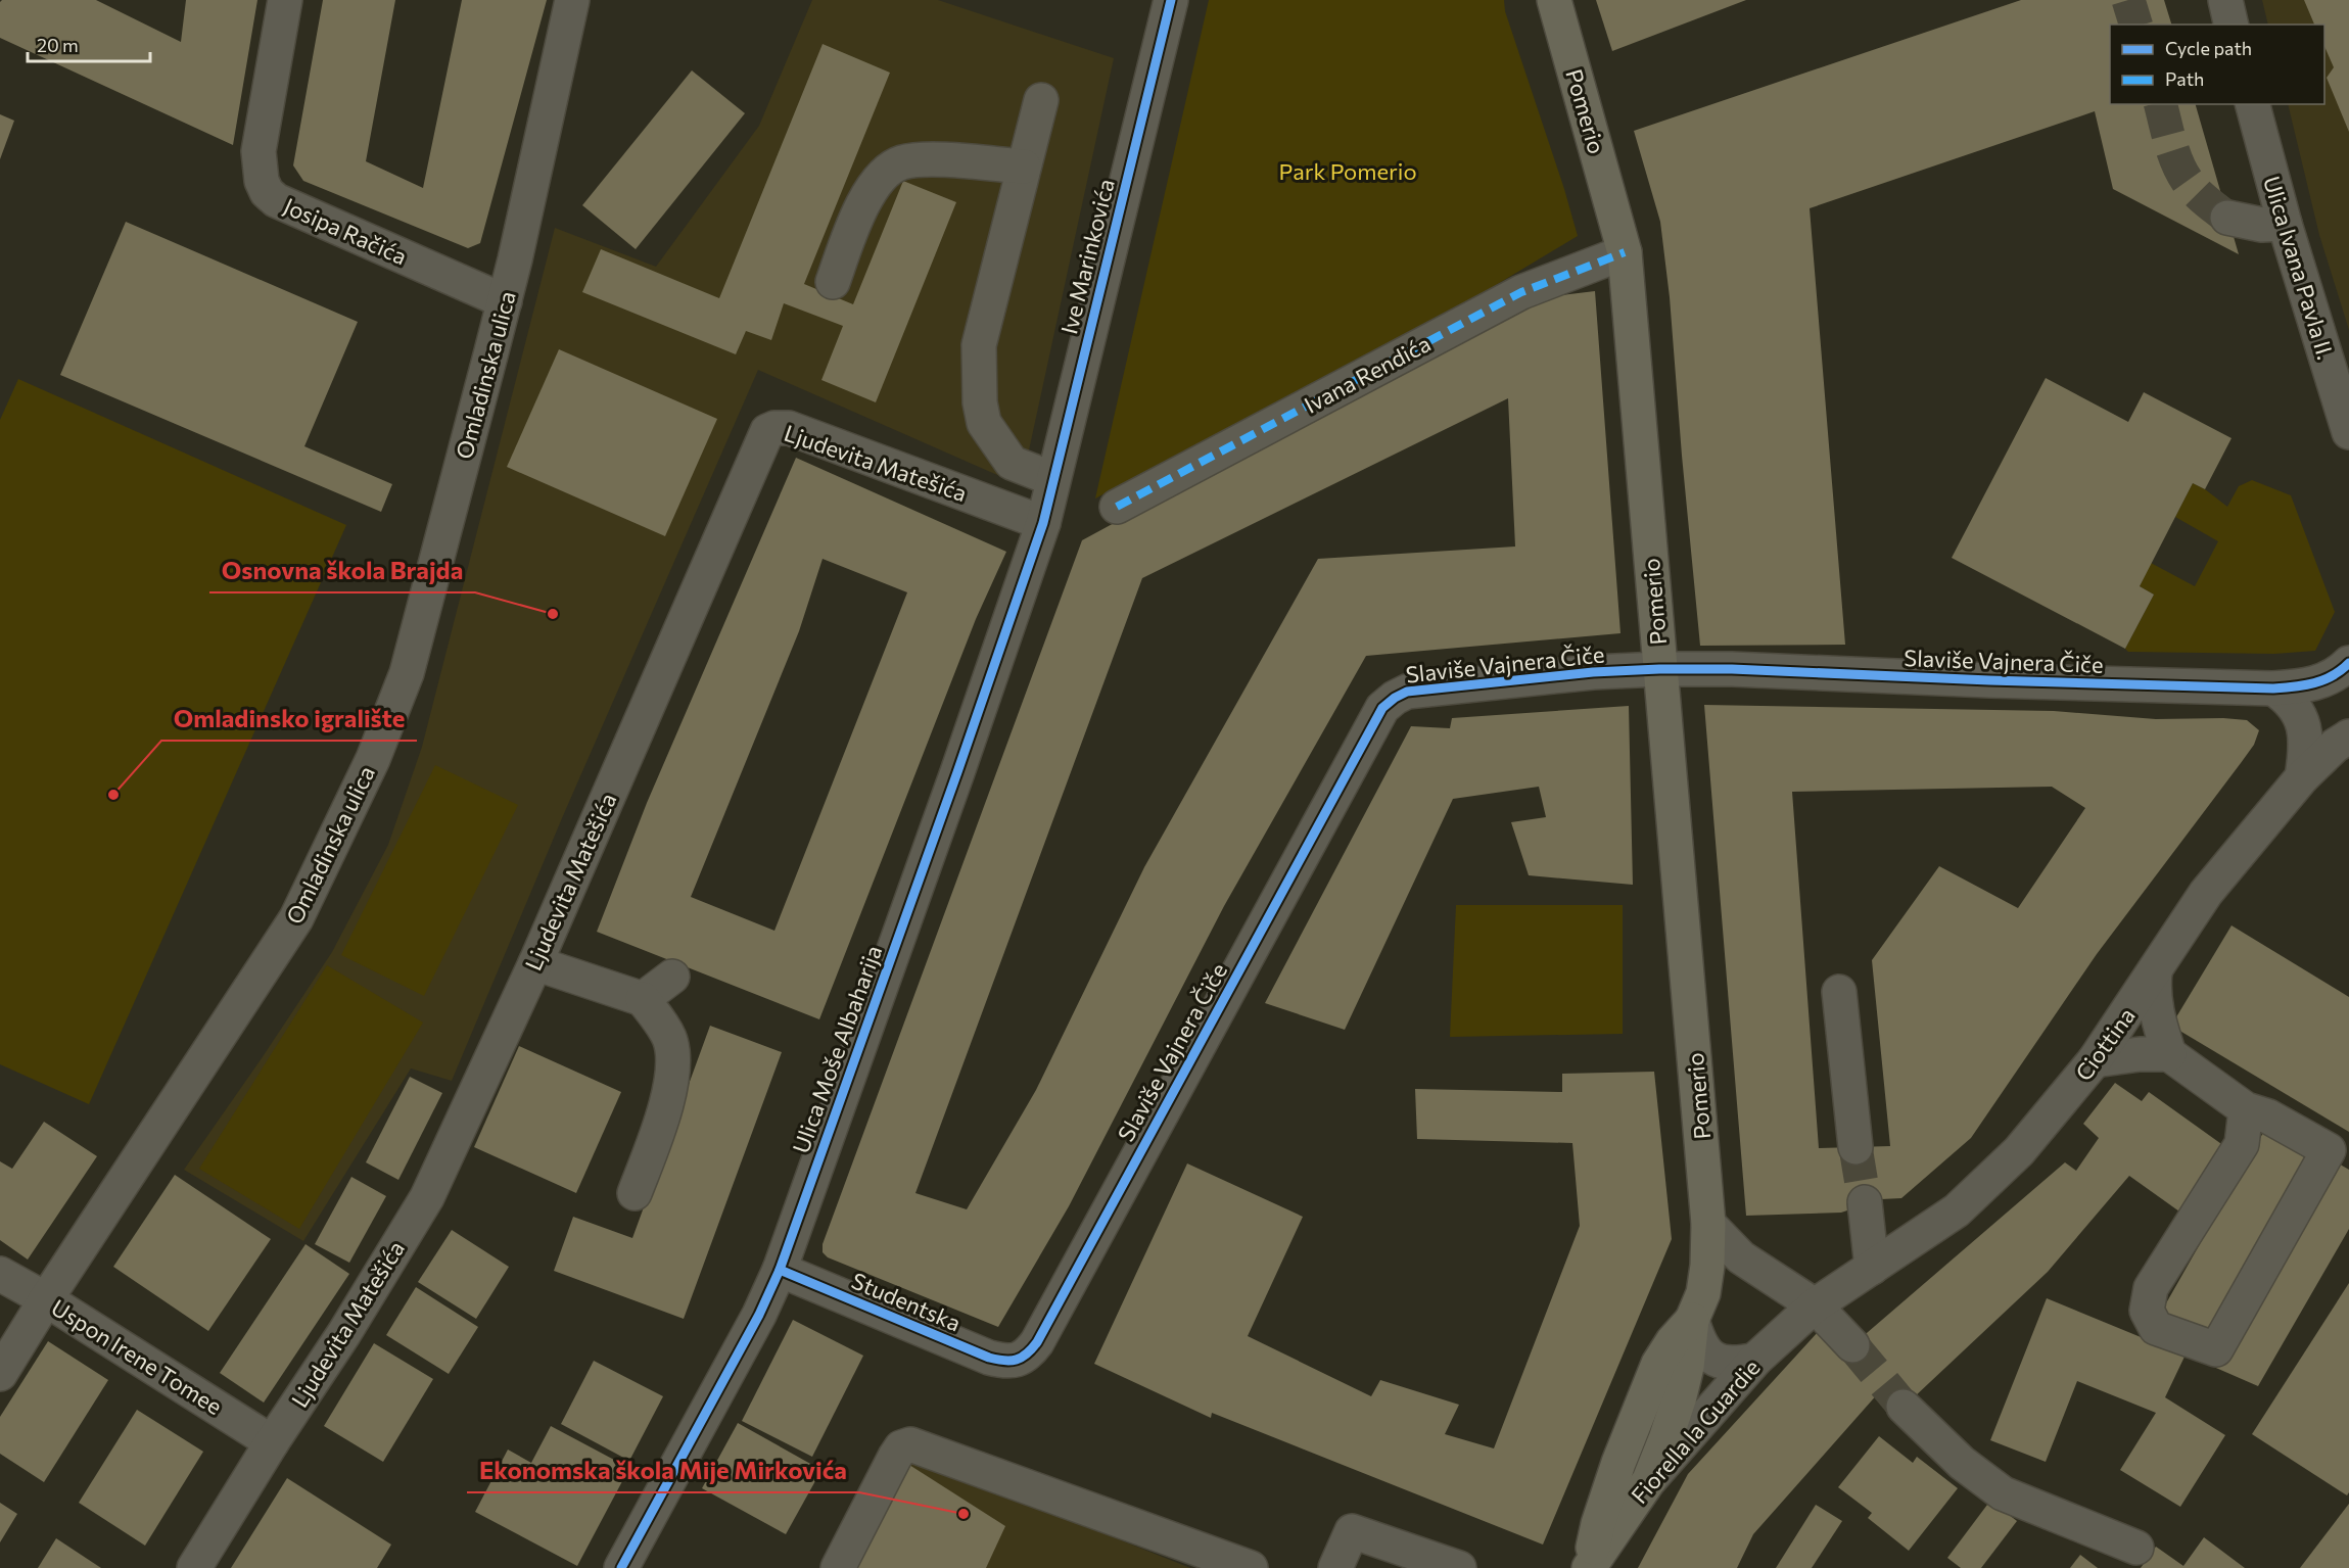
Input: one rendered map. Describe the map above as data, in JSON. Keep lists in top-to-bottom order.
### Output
{
  "streets": {
    "main road": ["Pomerio", "Fiorella la Guardie"],
    "street": [
      "Josipa Račića",
      "Ive Marinkovića",
      "Ulica Ivana Pavla II.",
      "Ivana Rendića",
      "Omladinska ulica",
      "Ljudevita Matešića",
      "Slaviše Vajnera Čiče",
      "Ciottina",
      "Ulica Moše Albaharija",
      "Studentska",
      "Uspon Irene Tomee"
    ]
  },
  "crossings": [
    ["Pomerio", "Ivana Rendića"],
    ["Pomerio", "Slaviše Vajnera Čiče"],
    ["Pomerio", "Fiorella la Guardie"],
    ["Josipa Račića", "Omladinska ulica"],
    ["Ive Marinkovića", "Ljudevita Matešića"],
    ["Ive Marinkovića", "Ulica Moše Albaharija"],
    ["Omladinska ulica", "Uspon Irene Tomee"],
    ["Ljudevita Matešića", "Ulica Moše Albaharija"],
    ["Ljudevita Matešića", "Uspon Irene Tomee"],
    ["Slaviše Vajnera Čiče", "Studentska"],
    ["Ciottina", "Fiorella la Guardie"],
    ["Ulica Moše Albaharija", "Studentska"]
  ],
  "parks": ["Park Pomerio"],
  "places": ["Osnovna škola Brajda", "Omladinsko igralište", "Ekonomska škola Mije Mirkovića"],
  "legend": ["Cycle path", "Path"],
  "scale_bar": "20 m"
}
